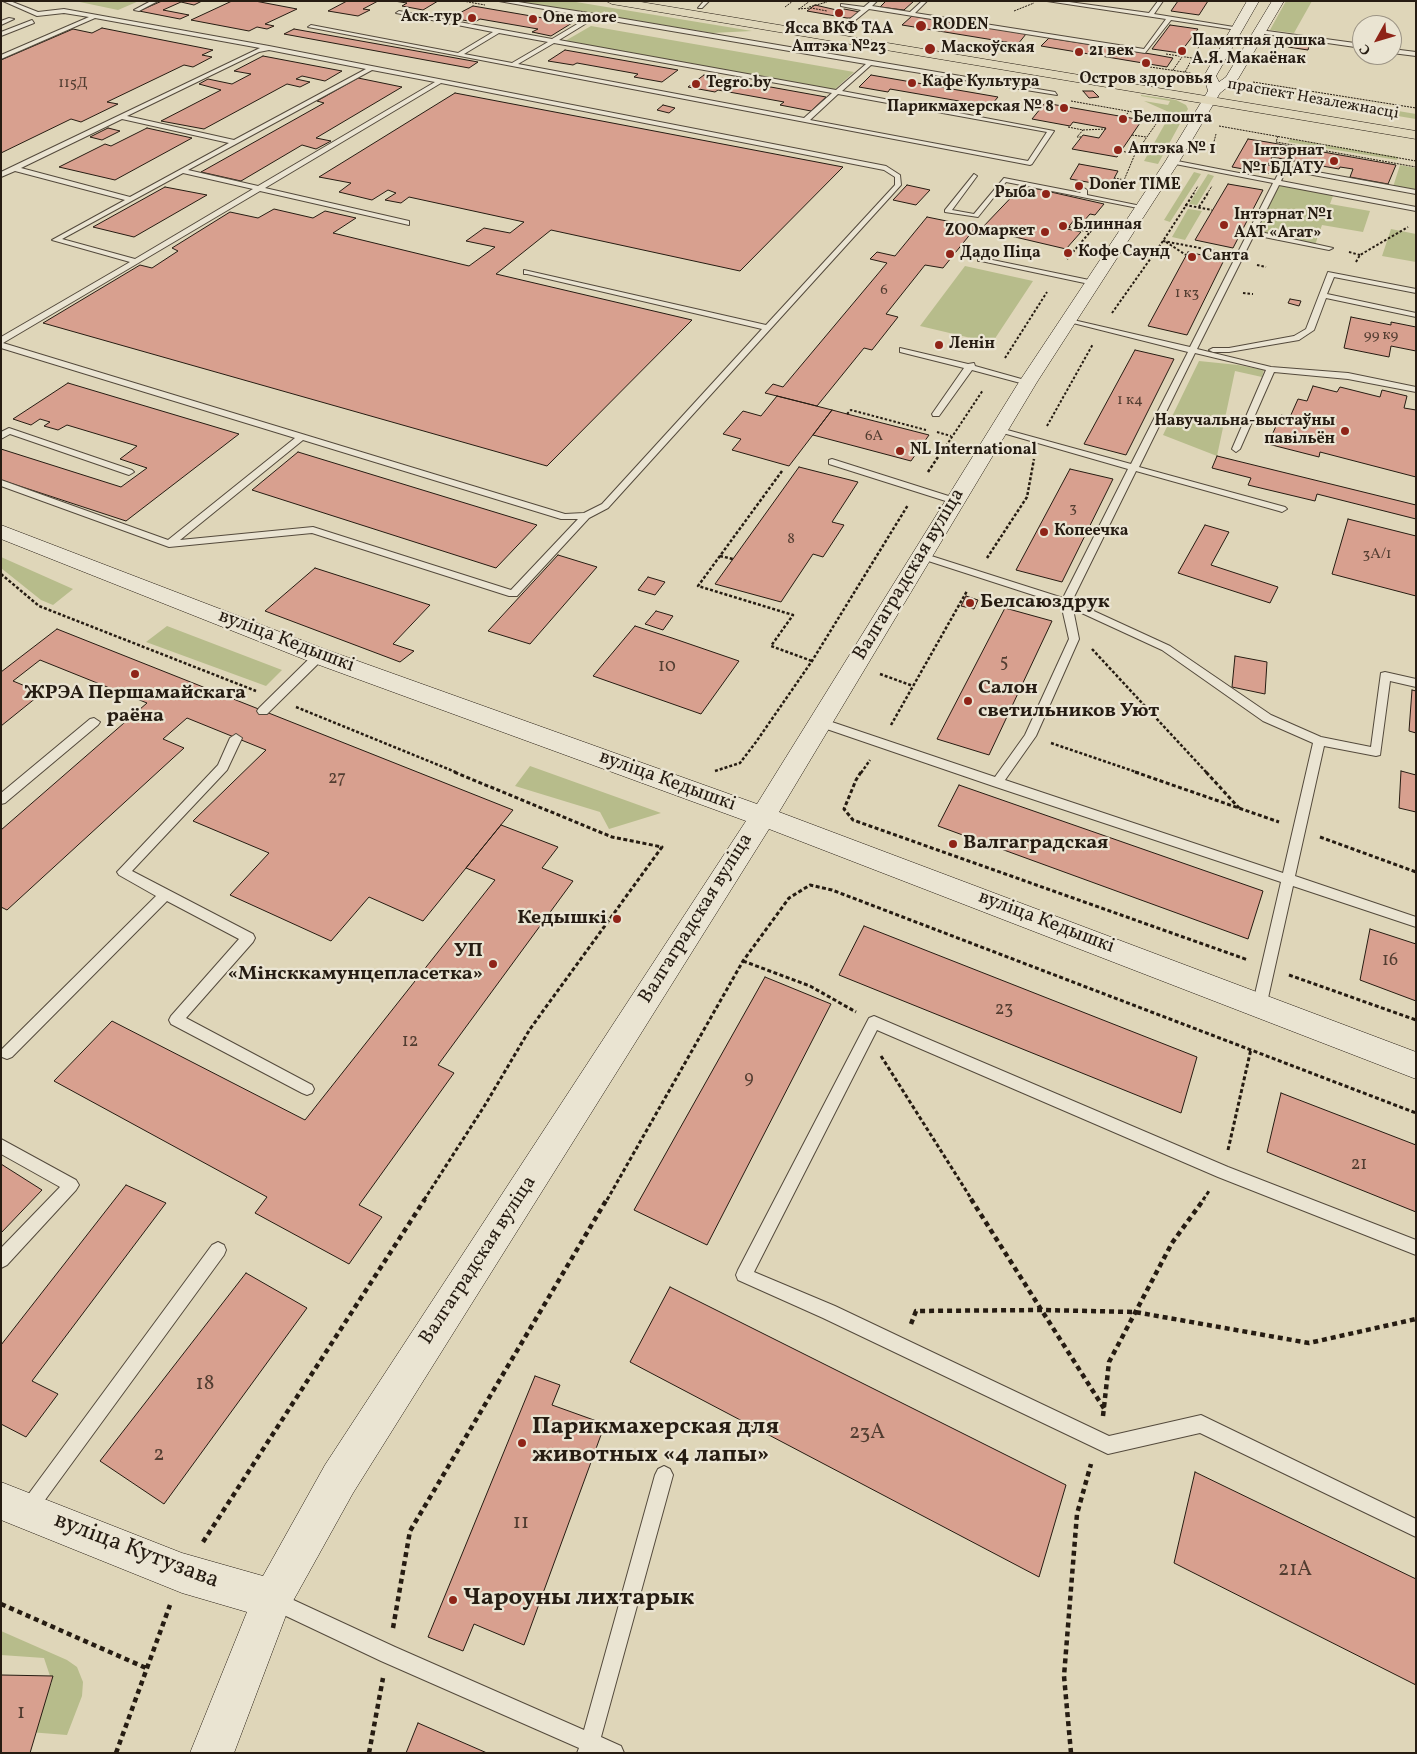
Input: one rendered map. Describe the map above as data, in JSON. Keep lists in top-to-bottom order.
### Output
{
  "streets": {
    "main road": ["праспект Незалежнасці"],
    "street": ["Валгаградская вуліца", "вуліца Кедышкі", "вуліца Кутузава"]
  },
  "crossings": [
    ["праспект Незалежнасці", "Валгаградская вуліца"],
    ["Валгаградская вуліца", "вуліца Кедышкі"],
    ["Валгаградская вуліца", "вуліца Кутузава"]
  ],
  "places": [
    "Ясса ВКФ ТАА Аптэка №23",
    "Аск-тур",
    "One more",
    "RODEN",
    "Маскоўская",
    "Памятная дошка А.Я. Макаёнак",
    "21 век",
    "Остров здоровья",
    "Кафе Культура",
    "Tegro.by",
    "Парикмахерская № 8",
    "Белпошта",
    "Аптэка № 1",
    "Інтэрнат №1 БДАТУ",
    "Doner TIME",
    "Рыба",
    "Інтэрнат №1 ААТ «Агат»",
    "Блинная",
    "ZOOмаркет",
    "Кофе Саунд",
    "Дадо Піца",
    "Санта",
    "Ленін",
    "Навучальна-выстаўны павільён",
    "NL International",
    "Копеечка",
    "Белсаюздрук",
    "ЖРЭА Першамайскага раёна",
    "Салон светильников Уют",
    "Валгаградская",
    "Кедышкі",
    "УП «Мінсккамунцепласетка»",
    "Парикмахерская для животных «4 лапы»",
    "Чароуны лихтарык"
  ],
  "house_numbers": [
    "115Д",
    "6",
    "1 к3",
    "99 к9",
    "1 к4",
    "6А",
    "3",
    "8",
    "3А/1",
    "5",
    "10",
    "27",
    "16",
    "23",
    "12",
    "9",
    "21",
    "18",
    "23А",
    "2",
    "11",
    "21А",
    "1"
  ],
  "north": "bottom left"
}
